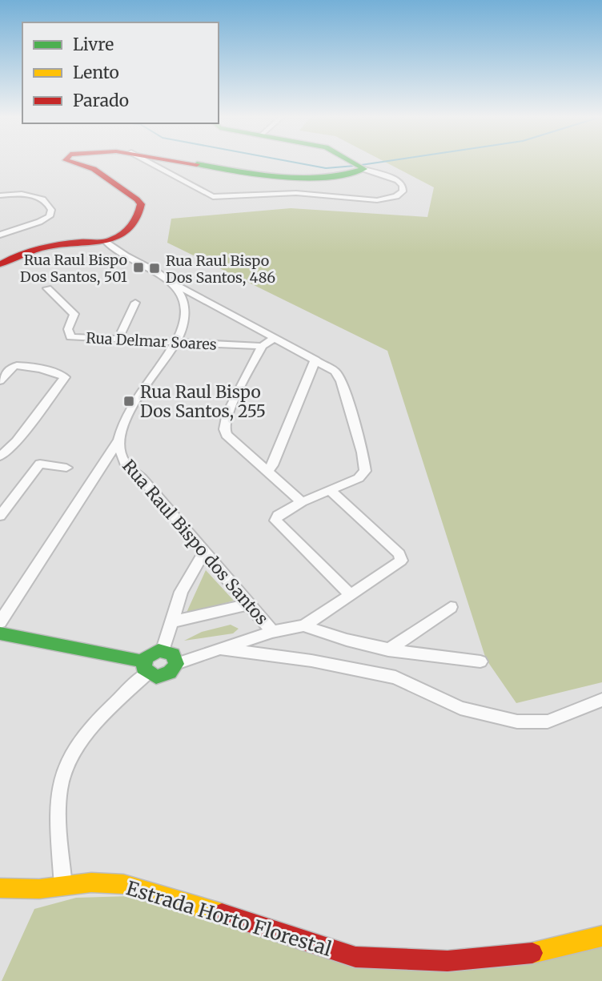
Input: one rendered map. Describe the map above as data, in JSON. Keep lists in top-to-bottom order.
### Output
{
  "streets": {
    "street": ["Rua Delmar Soares", "Rua Raul Bispo dos Santos", "Estrada Horto Florestal"]
  },
  "crossings": [
    ["Rua Delmar Soares", "Rua Raul Bispo dos Santos"]
  ],
  "places": {
    "transit": ["Rua Raul Bispo Dos Santos, 501", "Rua Raul Bispo Dos Santos, 486", "Rua Raul Bispo Dos Santos, 255"]
  },
  "legend": ["Livre", "Lento", "Parado"]
}
